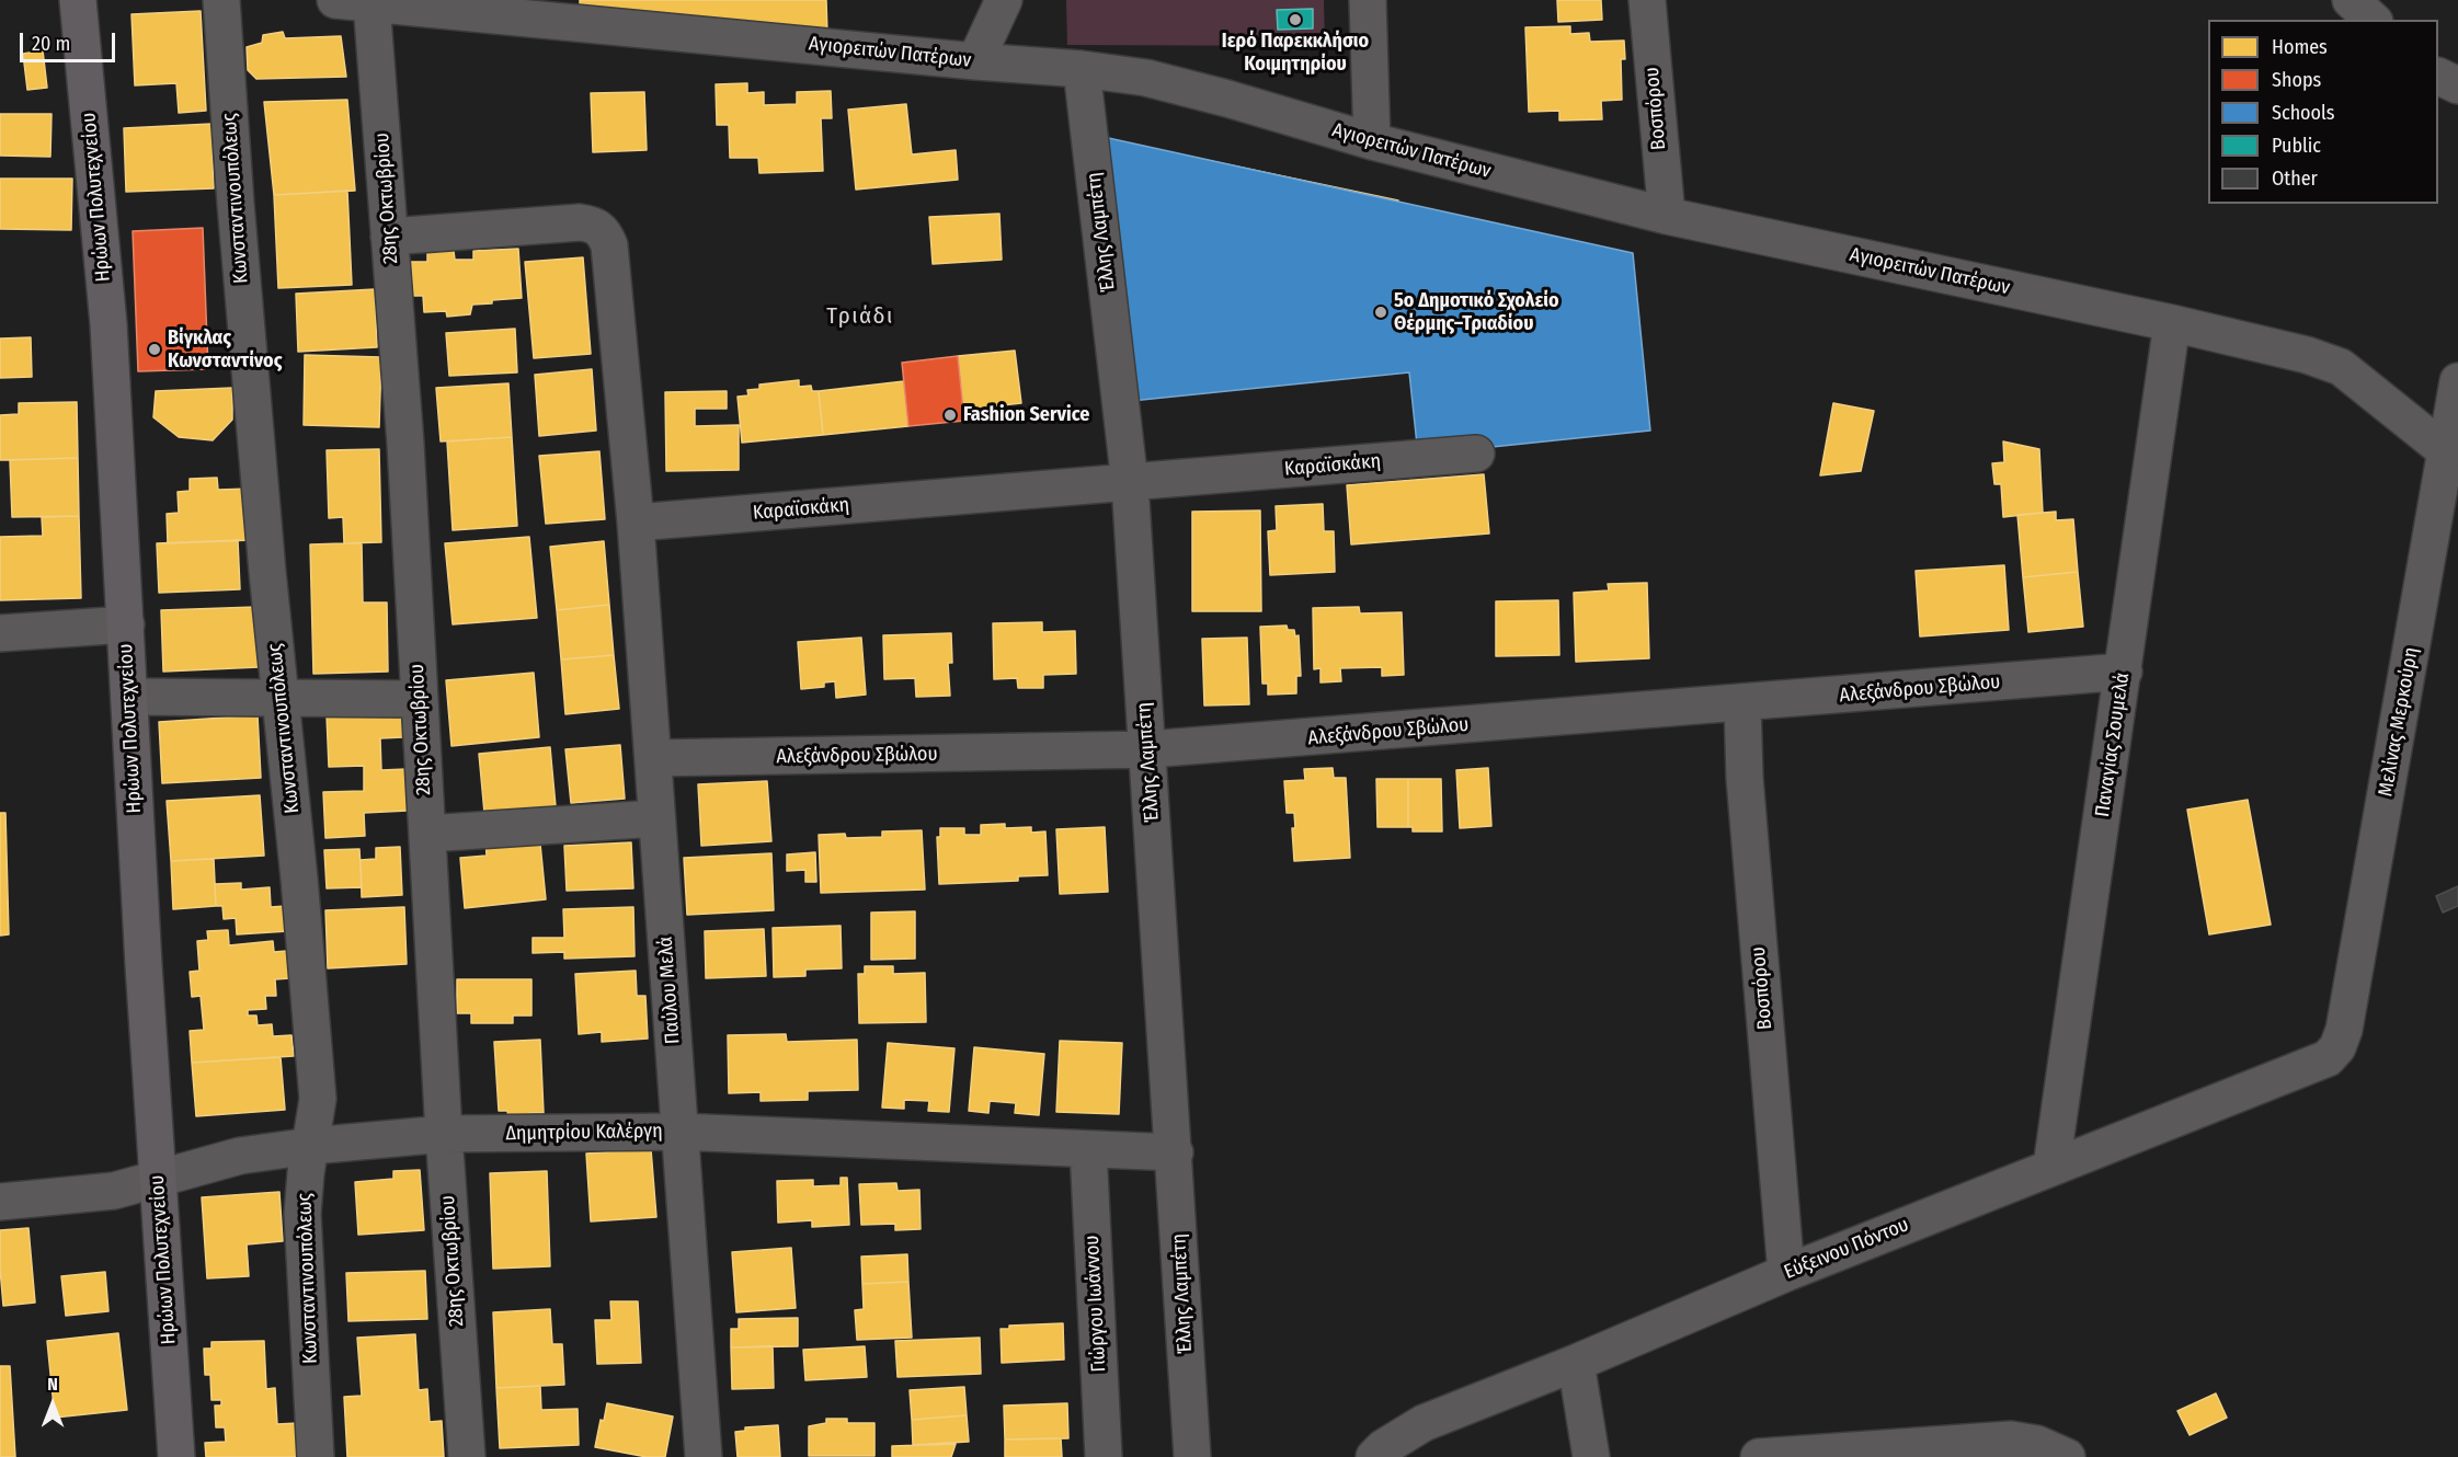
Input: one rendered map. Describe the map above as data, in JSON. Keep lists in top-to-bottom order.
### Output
{
  "streets": {
    "street": [
      "Αγιορειτών Πατέρων",
      "Βοσπόρου",
      "Ηρώων Πολυτεχνείου",
      "Κωνσταντινουπόλεως",
      "28ης Οκτωβρίου",
      "Έλλης Λαμπέτη",
      "Καραϊσκάκη",
      "Αλεξάνδρου Σβώλου",
      "Μελίνας Μερκούρη",
      "Παναγίας Σουμελά",
      "Παύλου Μελά",
      "Δημητρίου Καλέργη",
      "Εύξεινου Πόντου",
      "Γιώργου Ιωάννου"
    ]
  },
  "crossings": [
    ["Αγιορειτών Πατέρων", "Βοσπόρου"],
    ["Αγιορειτών Πατέρων", "28ης Οκτωβρίου"],
    ["Αγιορειτών Πατέρων", "Έλλης Λαμπέτη"],
    ["Αγιορειτών Πατέρων", "Μελίνας Μερκούρη"],
    ["Αγιορειτών Πατέρων", "Παναγίας Σουμελά"],
    ["Βοσπόρου", "Αλεξάνδρου Σβώλου"],
    ["Βοσπόρου", "Εύξεινου Πόντου"],
    ["Ηρώων Πολυτεχνείου", "Δημητρίου Καλέργη"],
    ["Κωνσταντινουπόλεως", "Δημητρίου Καλέργη"],
    ["28ης Οκτωβρίου", "Δημητρίου Καλέργη"],
    ["Έλλης Λαμπέτη", "Καραϊσκάκη"],
    ["Έλλης Λαμπέτη", "Αλεξάνδρου Σβώλου"],
    ["Έλλης Λαμπέτη", "Δημητρίου Καλέργη"],
    ["Καραϊσκάκη", "Παύλου Μελά"],
    ["Αλεξάνδρου Σβώλου", "Παναγίας Σουμελά"],
    ["Αλεξάνδρου Σβώλου", "Παύλου Μελά"],
    ["Μελίνας Μερκούρη", "Εύξεινου Πόντου"],
    ["Παναγίας Σουμελά", "Εύξεινου Πόντου"],
    ["Παύλου Μελά", "Δημητρίου Καλέργη"],
    ["Δημητρίου Καλέργη", "Γιώργου Ιωάννου"]
  ],
  "districts": ["Τριάδι"],
  "places": [
    "Ιερό Παρεκκλήσιο Κοιμητηρίου",
    "5ο Δημοτικό Σχολείο Θέρμης–Τριαδίου",
    "Βίγκλας Κωνσταντίνος",
    "Fashion Service"
  ],
  "legend": [
    "Homes",
    "Shops",
    "Schools",
    "Public",
    "Other"
  ],
  "scale_bar": "20 m",
  "north": "top"
}
